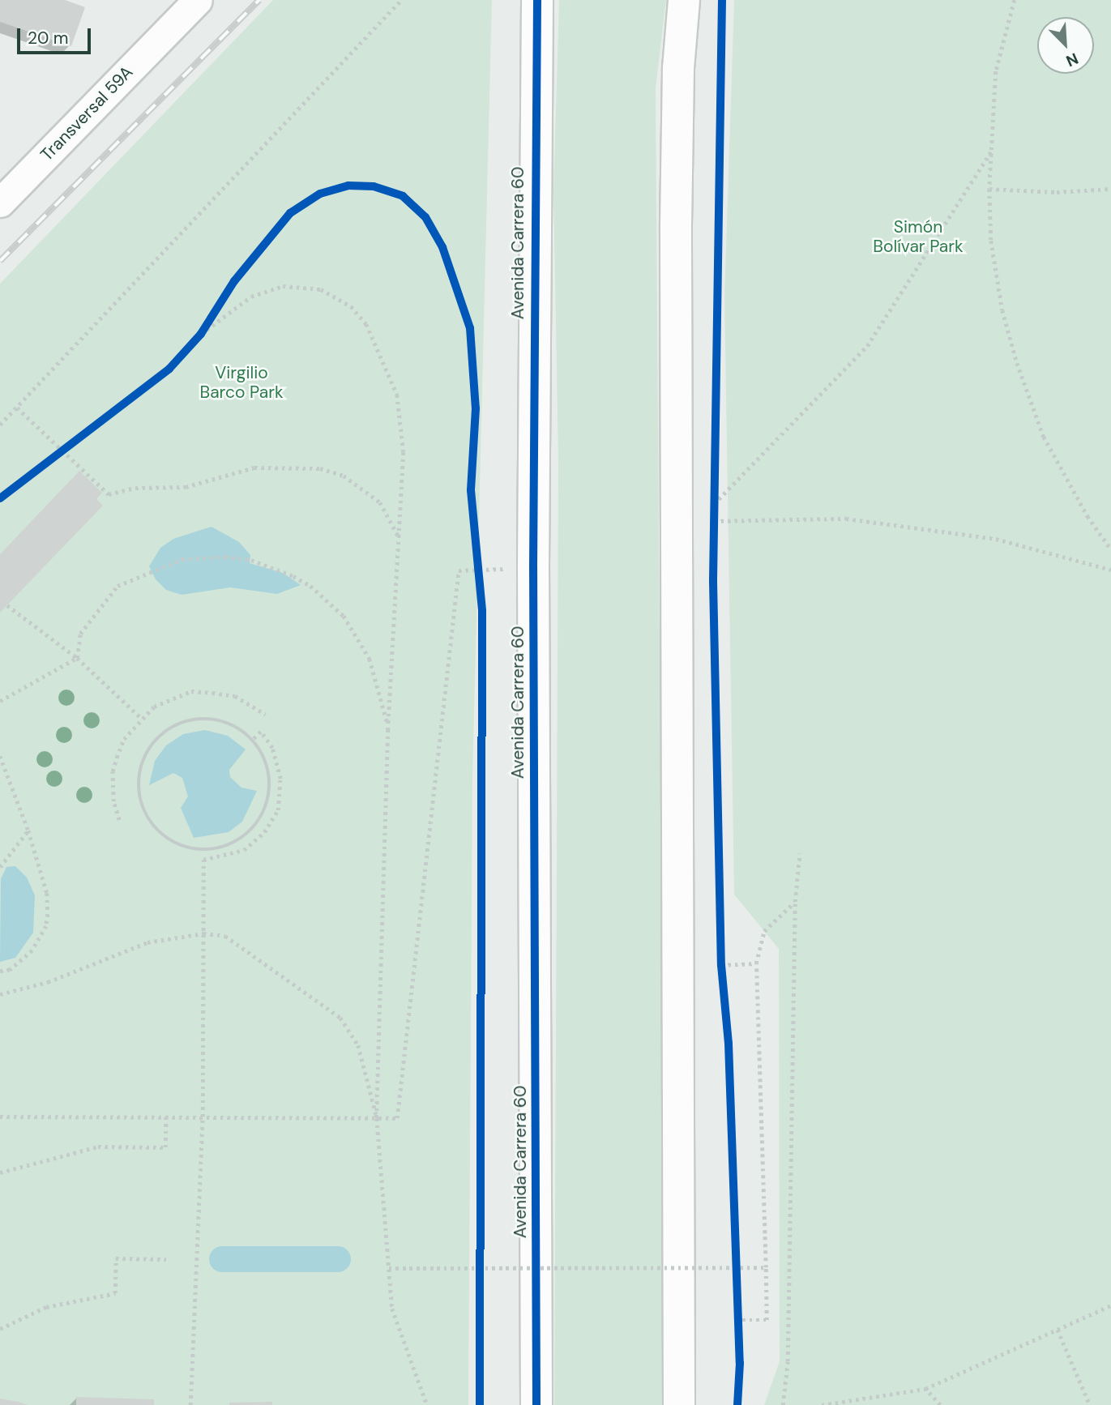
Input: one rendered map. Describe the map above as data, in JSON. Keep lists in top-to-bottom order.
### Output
{
  "streets": {
    "main road": ["Avenida Carrera 60"],
    "street": ["Transversal 59A"]
  },
  "parks": ["Simón Bolívar Park", "Virgilio Barco Park"],
  "scale_bar": "20 m",
  "north": "bottom right"
}
